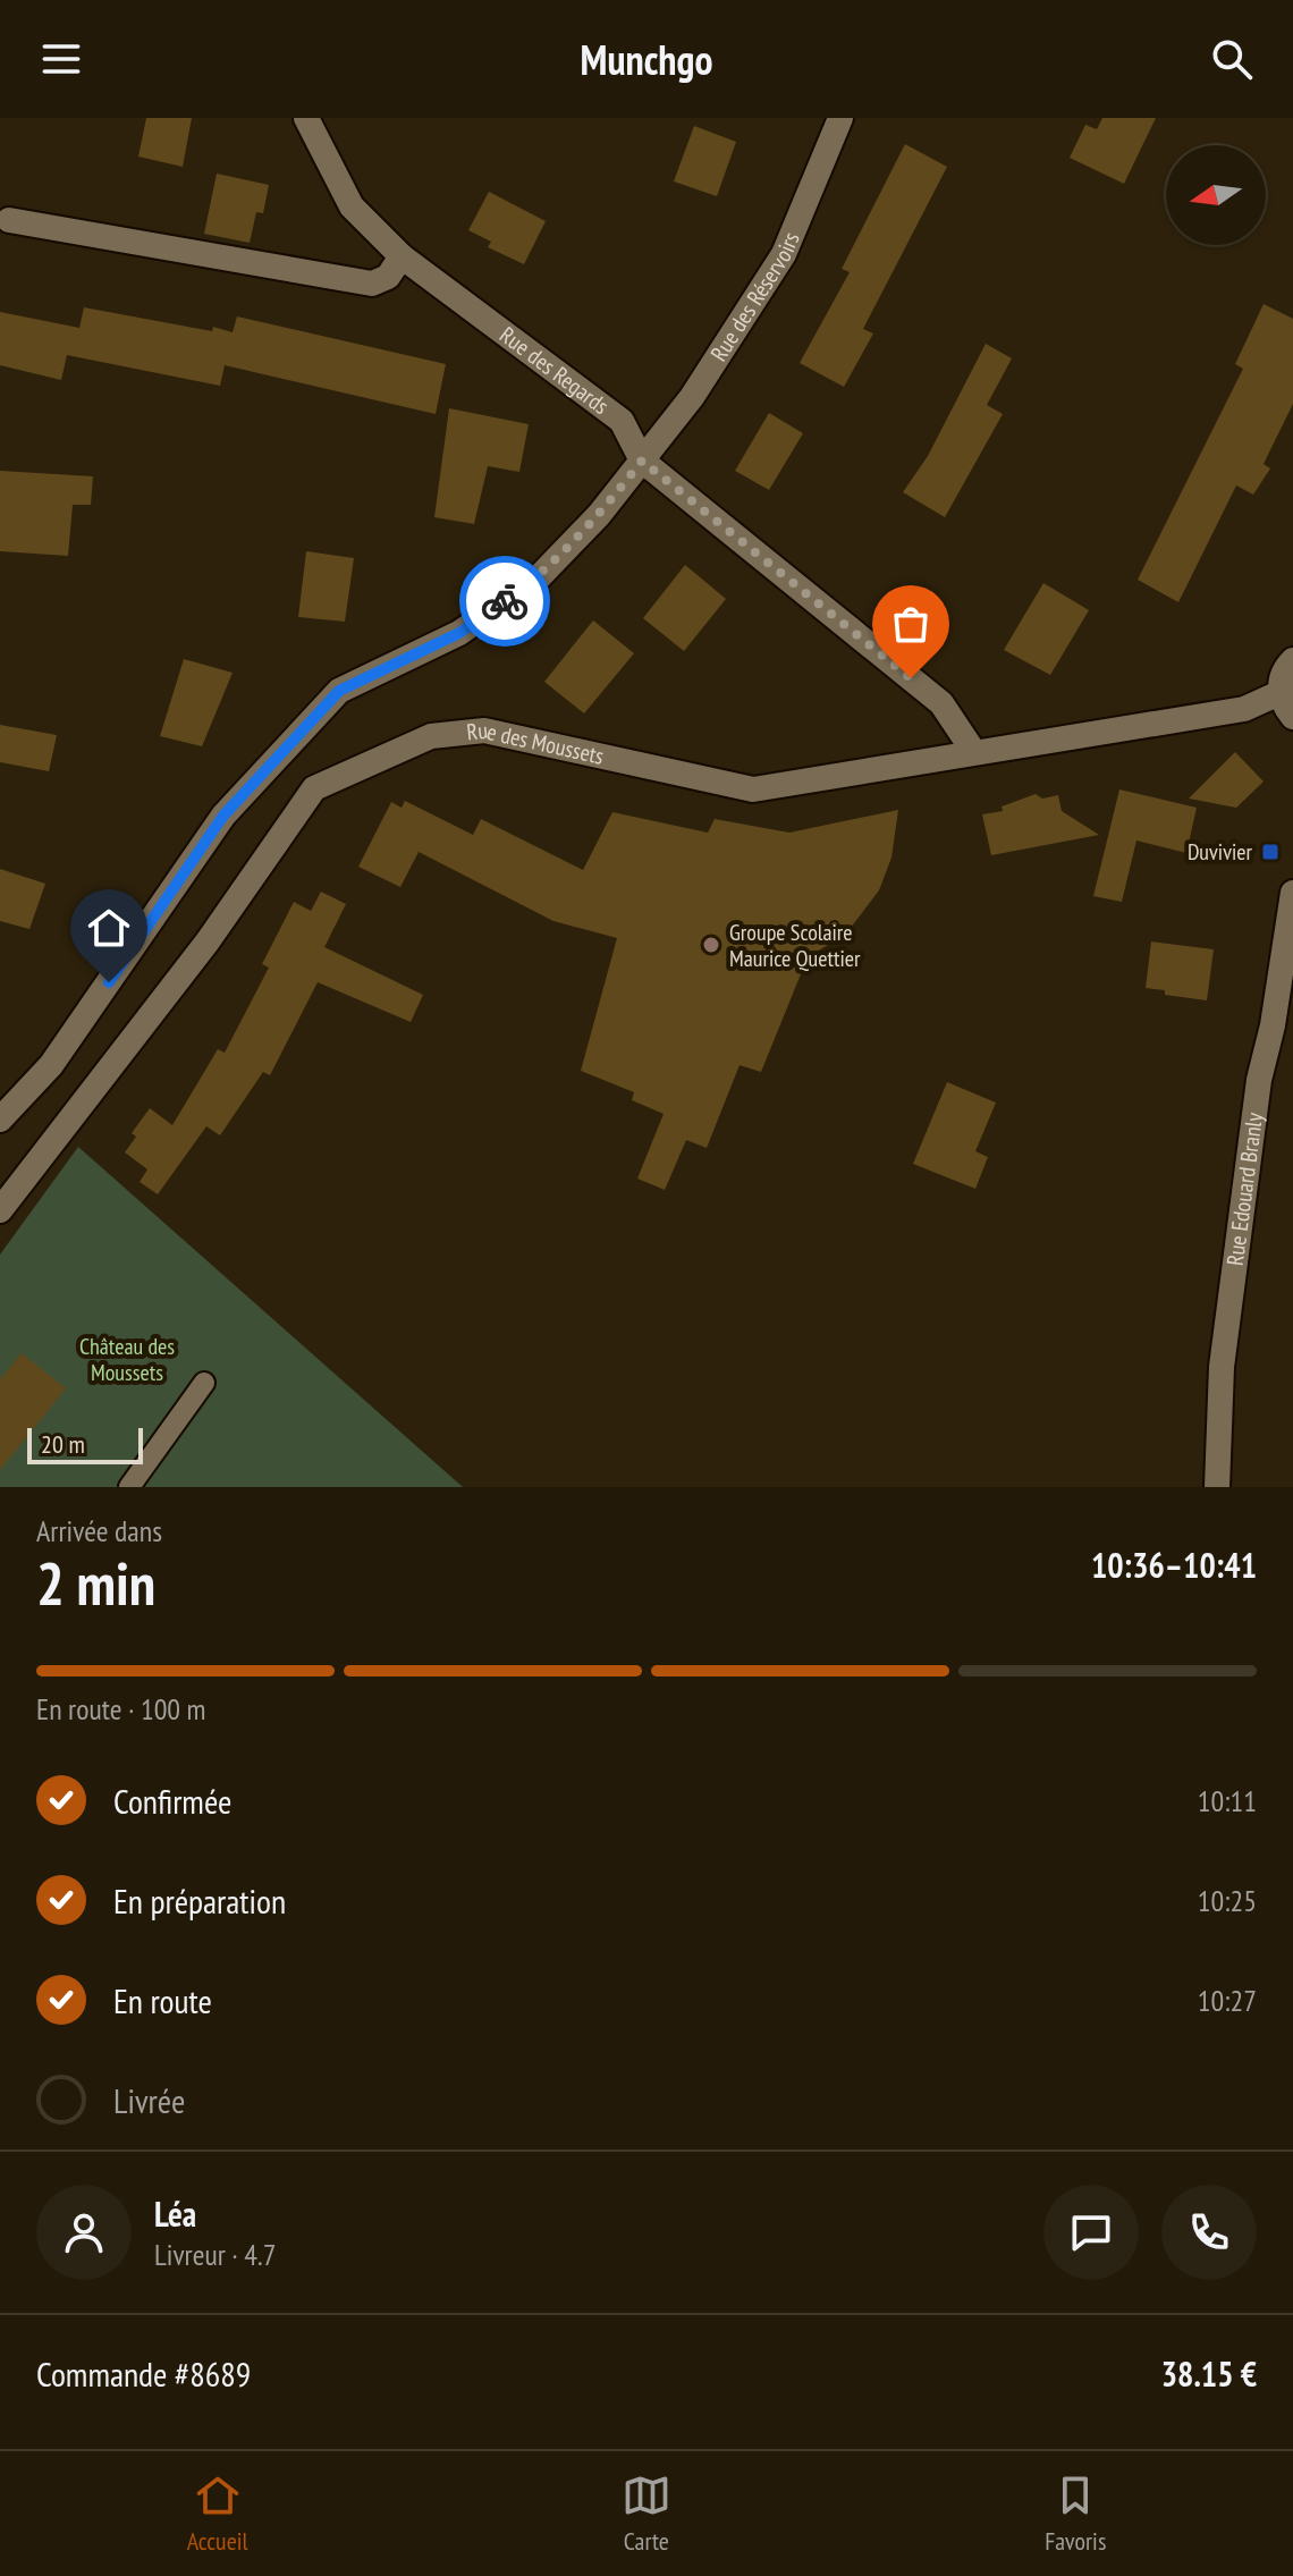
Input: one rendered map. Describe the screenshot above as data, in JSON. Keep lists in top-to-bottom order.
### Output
{
  "streets": {
    "street": [
      "Rue des Réservoirs",
      "Rue des Regards",
      "Rue des Moussets",
      "Rue Edouard Branly"
    ]
  },
  "crossings": [
    ["Rue des Réservoirs", "Rue des Regards"],
    ["Rue des Regards", "Rue des Moussets"]
  ],
  "parks": ["Château des Moussets"],
  "places": {
    "transit": ["Duvivier"],
    "other": ["Groupe Scolaire Maurice Quettier"]
  },
  "scale_bar": "20 m",
  "north": "left",
  "page": {
    "header": "Munchgo",
    "scale": "20 m",
    "heading": ["2 min", "Arrivée dans", "10:36–10:41"],
    "panel": [
      "Léa",
      "Livreur · 4.7",
      "Commande #8689",
      "38.15 €"
    ],
    "bar": "En route · 100 m",
    "list": [
      ["Confirmée", "10:11"],
      ["En préparation", "10:25"],
      ["En route", "10:27"],
      "Livrée"
    ],
    "tabs": ["Accueil", "Carte", "Favoris"]
  }
}
